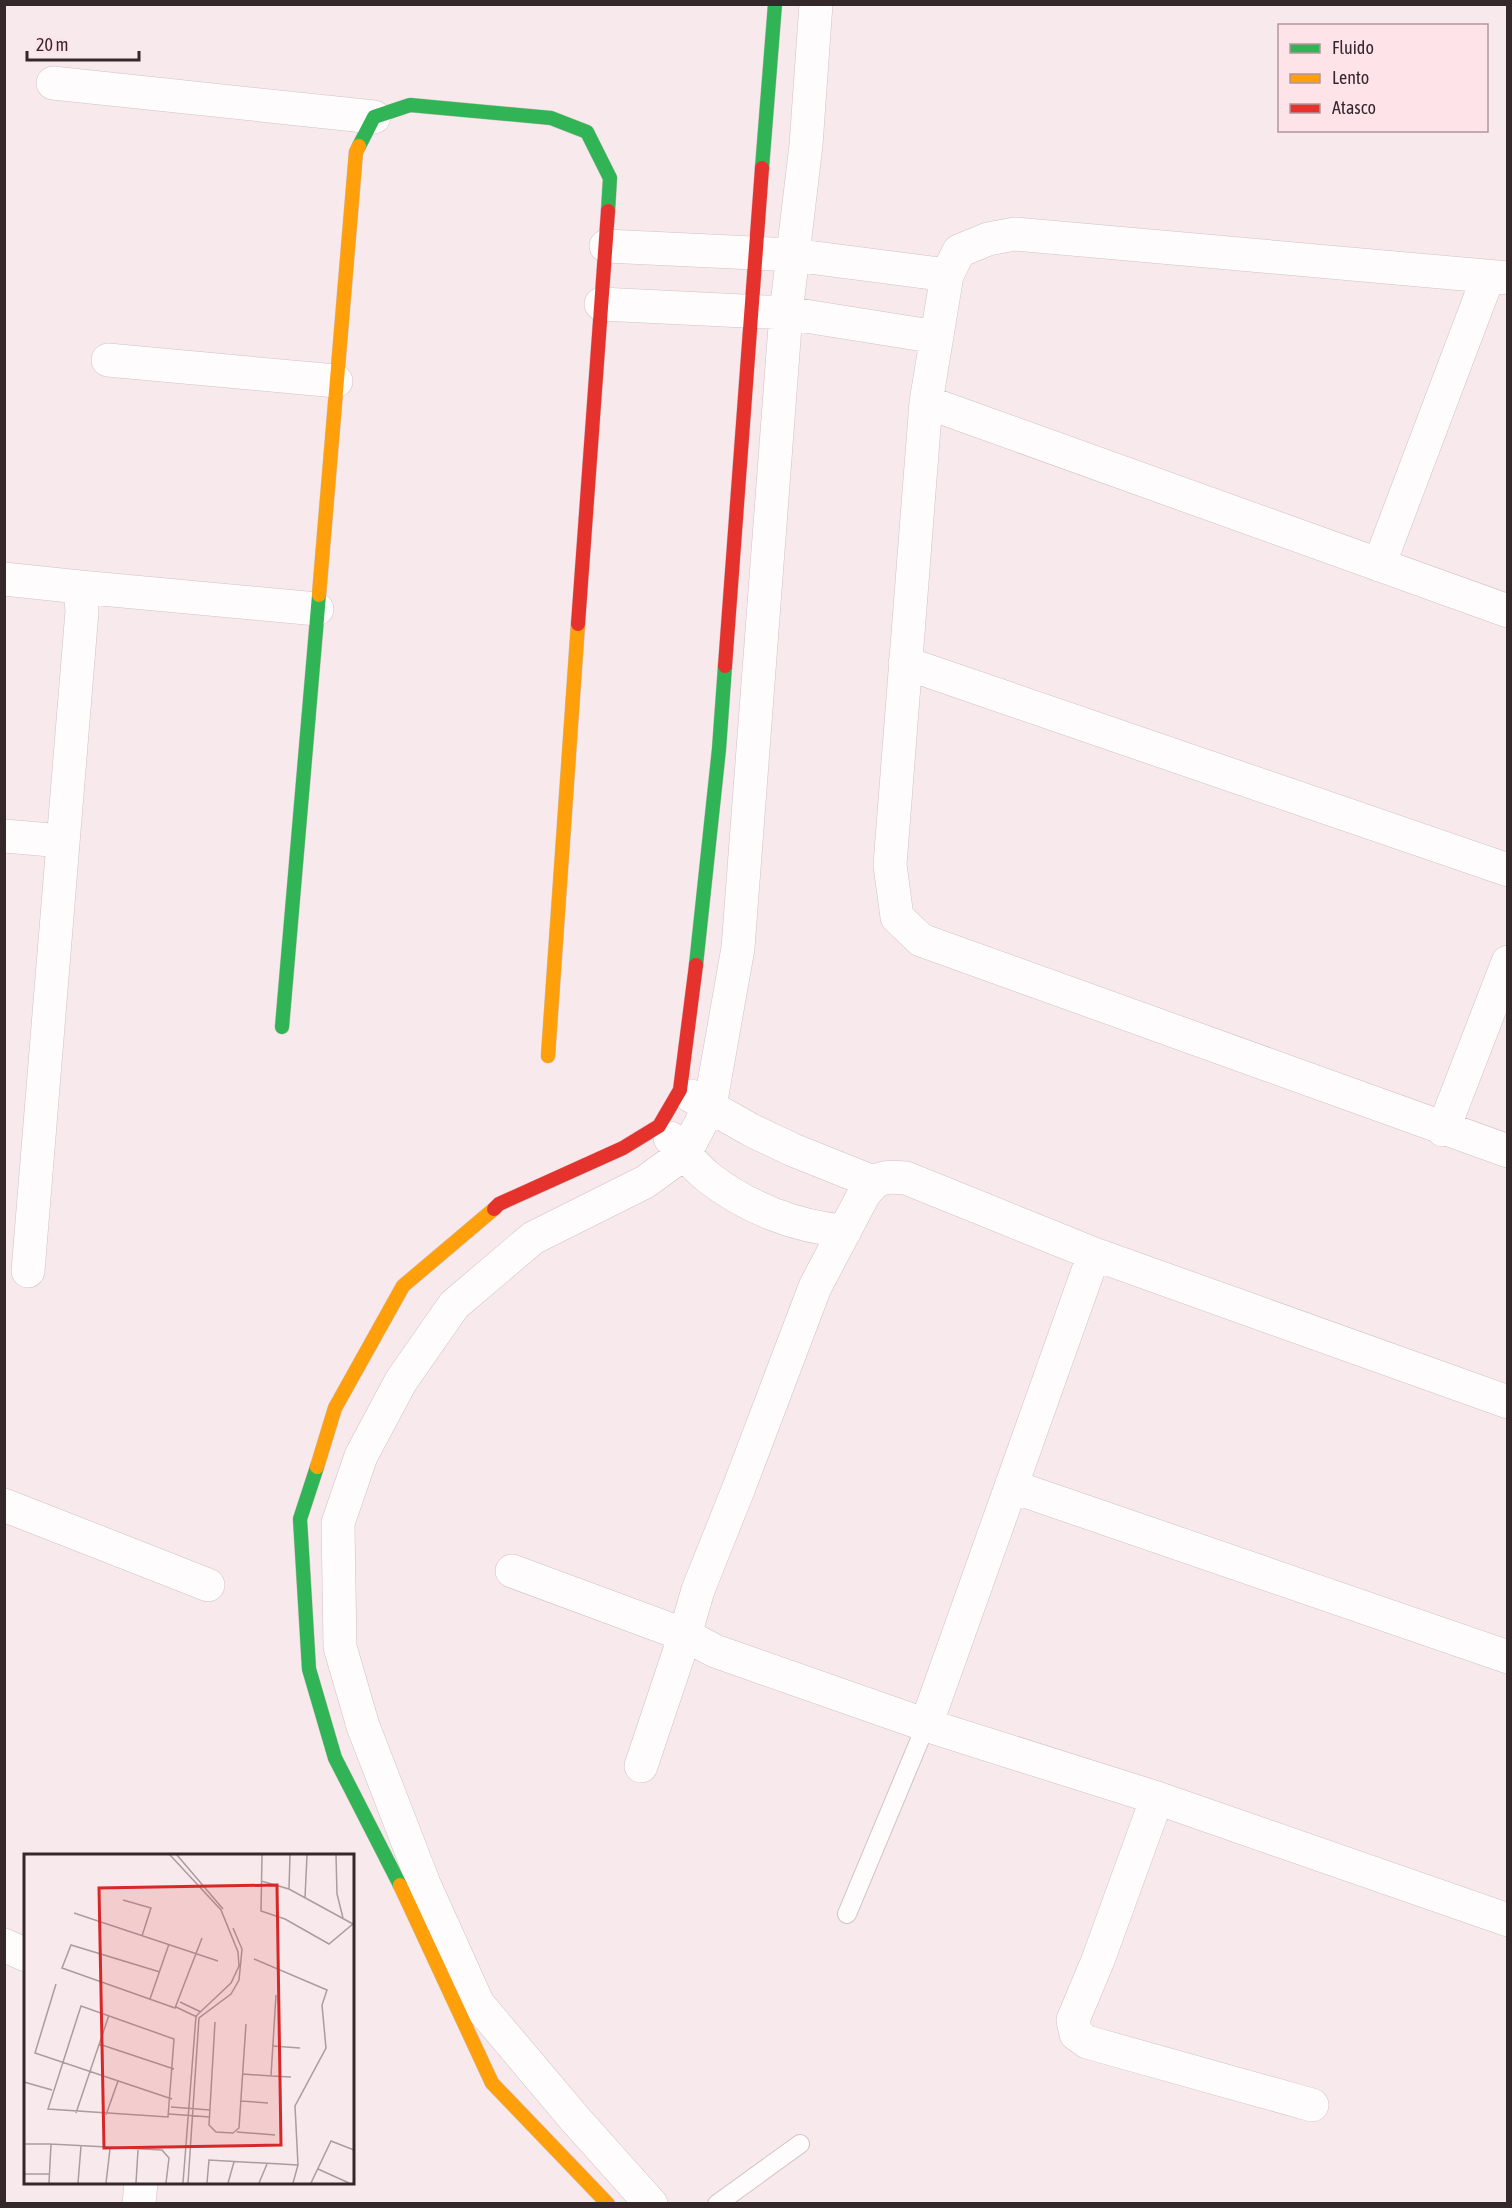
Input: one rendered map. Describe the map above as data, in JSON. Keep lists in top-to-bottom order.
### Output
{
  "legend": ["Fluido", "Lento", "Atasco"],
  "scale_bar": "20 m"
}
